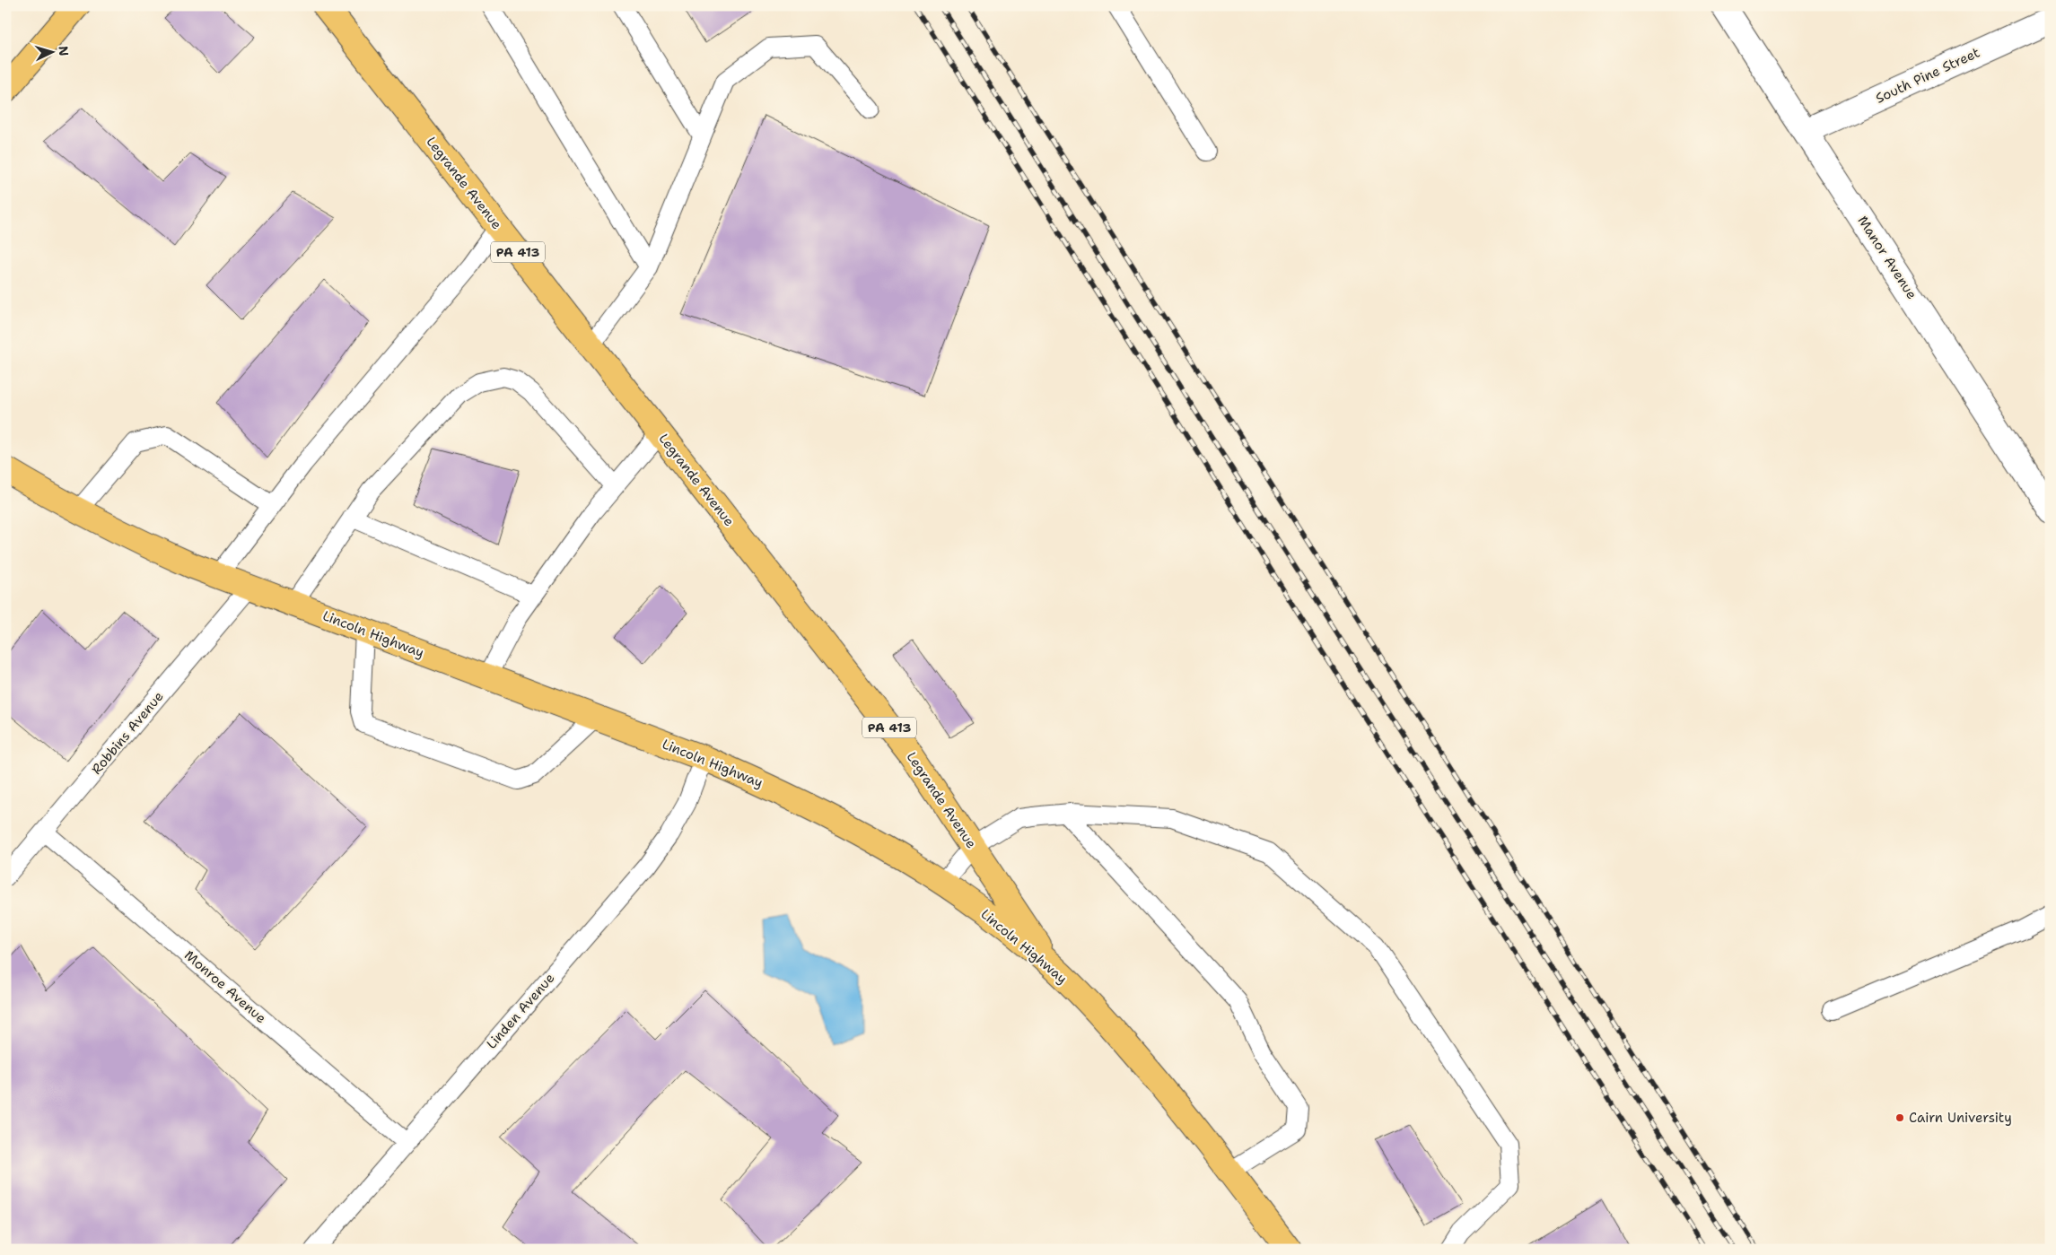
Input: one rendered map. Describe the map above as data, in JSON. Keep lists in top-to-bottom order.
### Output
{
  "streets": {
    "main road": ["Legrande Avenue", "PA 413", "Lincoln Highway"],
    "street": ["South Pine Street", "Manor Avenue"],
    "lane": ["Robbins Avenue", "Monroe Avenue", "Linden Avenue"]
  },
  "crossings": [
    ["South Pine Street", "Manor Avenue"],
    ["Legrande Avenue", "Lincoln Highway"],
    ["Lincoln Highway", "Robbins Avenue"],
    ["Lincoln Highway", "Linden Avenue"],
    ["Robbins Avenue", "Monroe Avenue"],
    ["Monroe Avenue", "Linden Avenue"]
  ],
  "places": ["Cairn University"],
  "north": "right"
}
